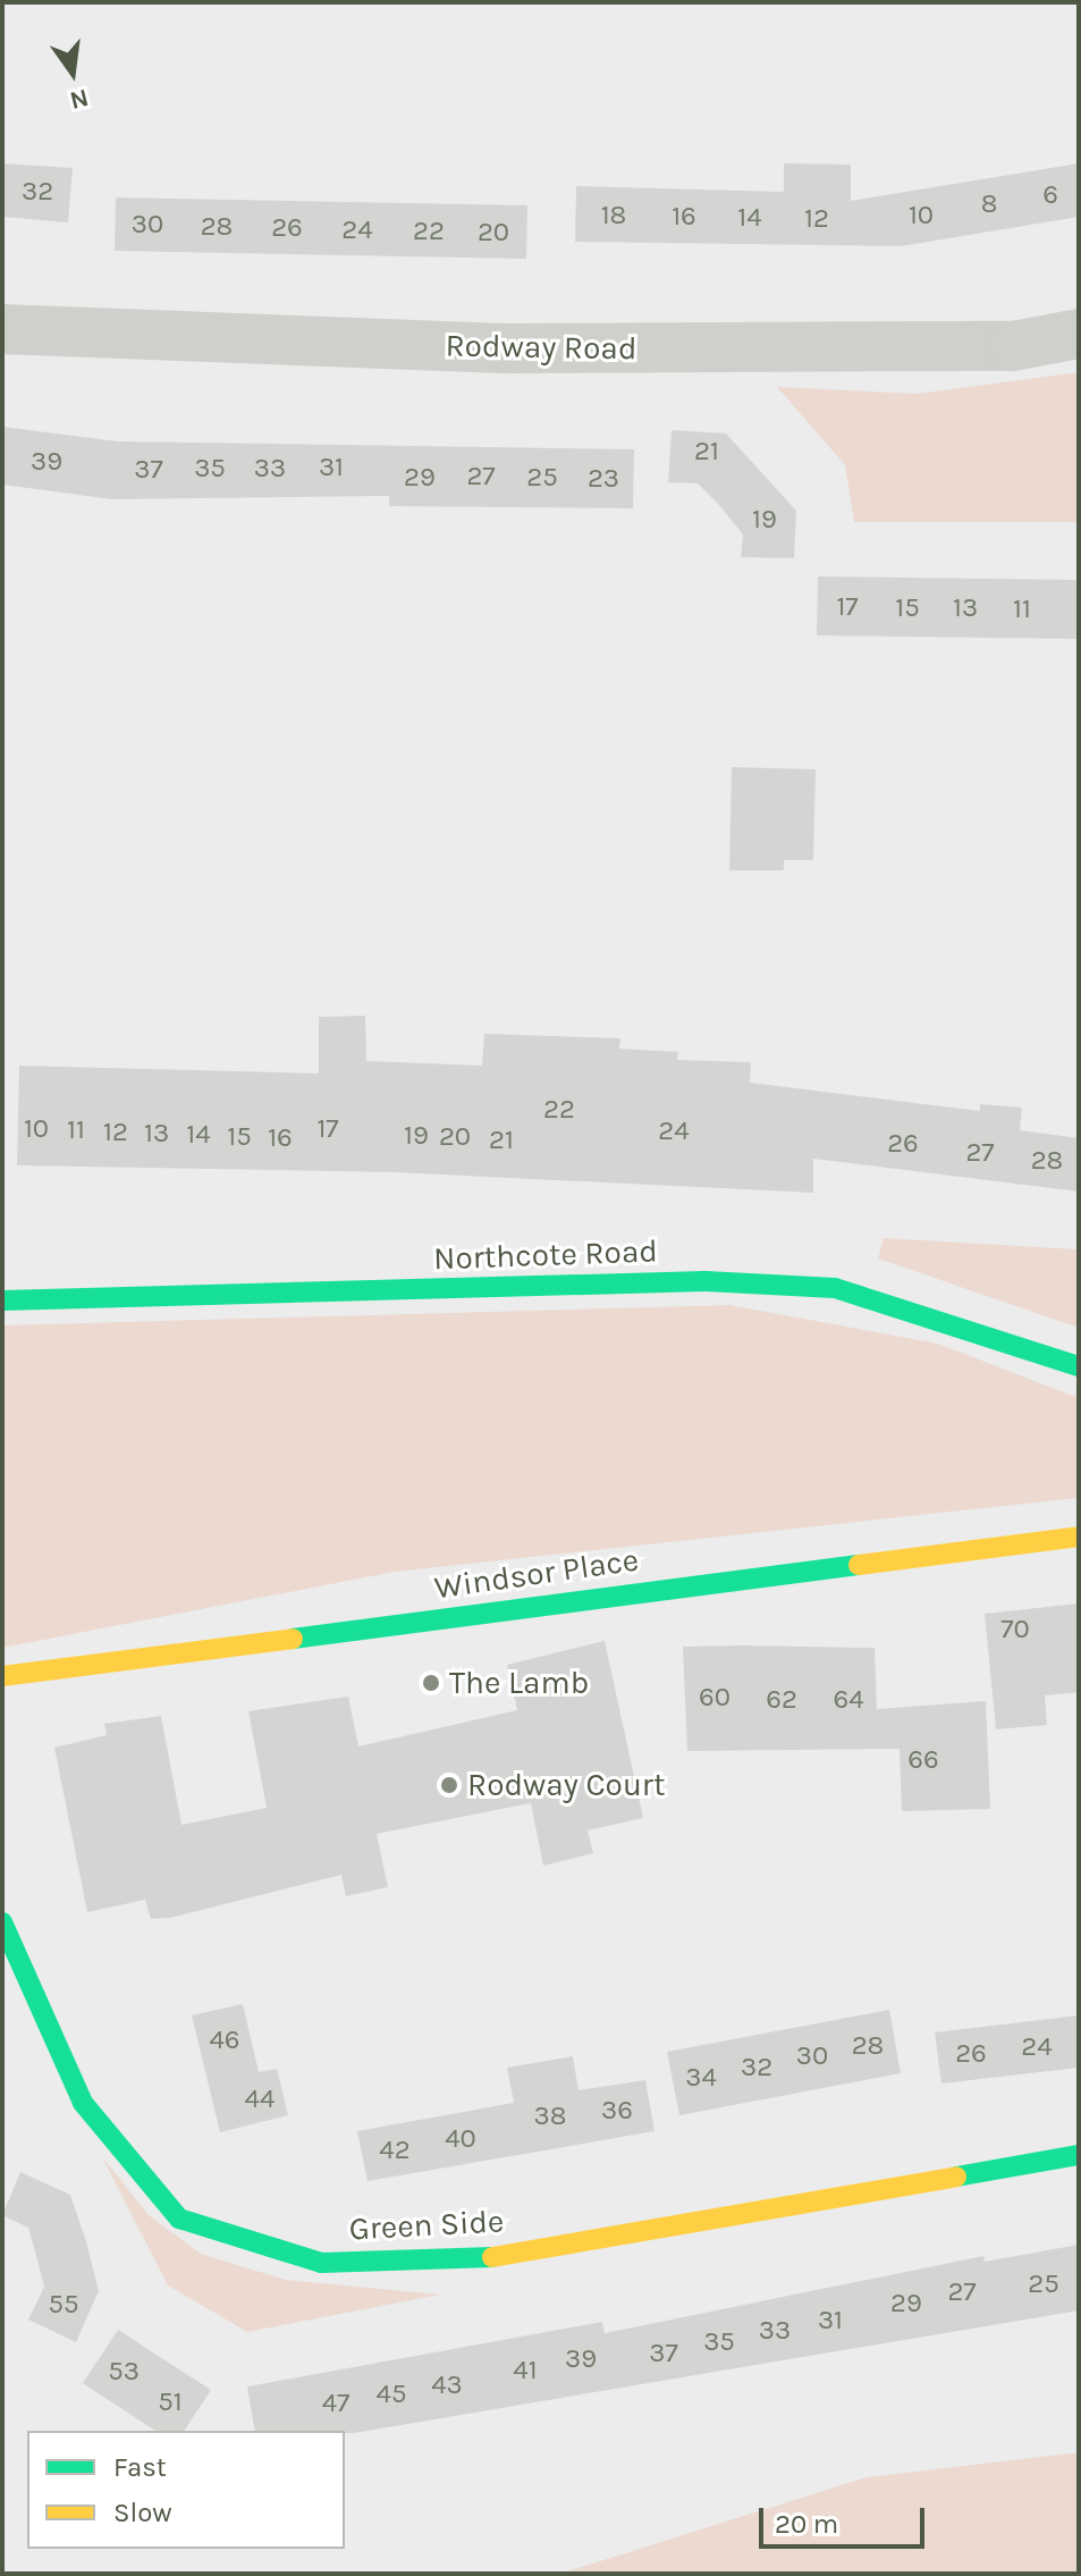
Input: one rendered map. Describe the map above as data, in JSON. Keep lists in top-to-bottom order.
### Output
{
  "streets": {
    "street": [
      "Rodway Road",
      "Northcote Road",
      "Windsor Place",
      "Green Side"
    ]
  },
  "places": ["The Lamb", "Rodway Court"],
  "house_numbers": [
    "32",
    "6",
    "8",
    "18",
    "10",
    "16",
    "14",
    "12",
    "30",
    "28",
    "26",
    "24",
    "22",
    "20",
    "21",
    "39",
    "31",
    "35",
    "33",
    "37",
    "27",
    "29",
    "25",
    "23",
    "19",
    "17",
    "15",
    "13",
    "11",
    "22",
    "10",
    "17",
    "11",
    "24",
    "12",
    "13",
    "14",
    "19",
    "15",
    "20",
    "16",
    "21",
    "26",
    "27",
    "28",
    "70",
    "60",
    "62",
    "64",
    "66",
    "46",
    "28",
    "24",
    "26",
    "30",
    "32",
    "34",
    "44",
    "36",
    "38",
    "40",
    "42",
    "25",
    "27",
    "29",
    "55",
    "31",
    "33",
    "35",
    "37",
    "39",
    "41",
    "53",
    "43",
    "45",
    "51",
    "47"
  ],
  "legend": ["Fast", "Slow"],
  "scale_bar": "20 m",
  "north": "bottom"
}
